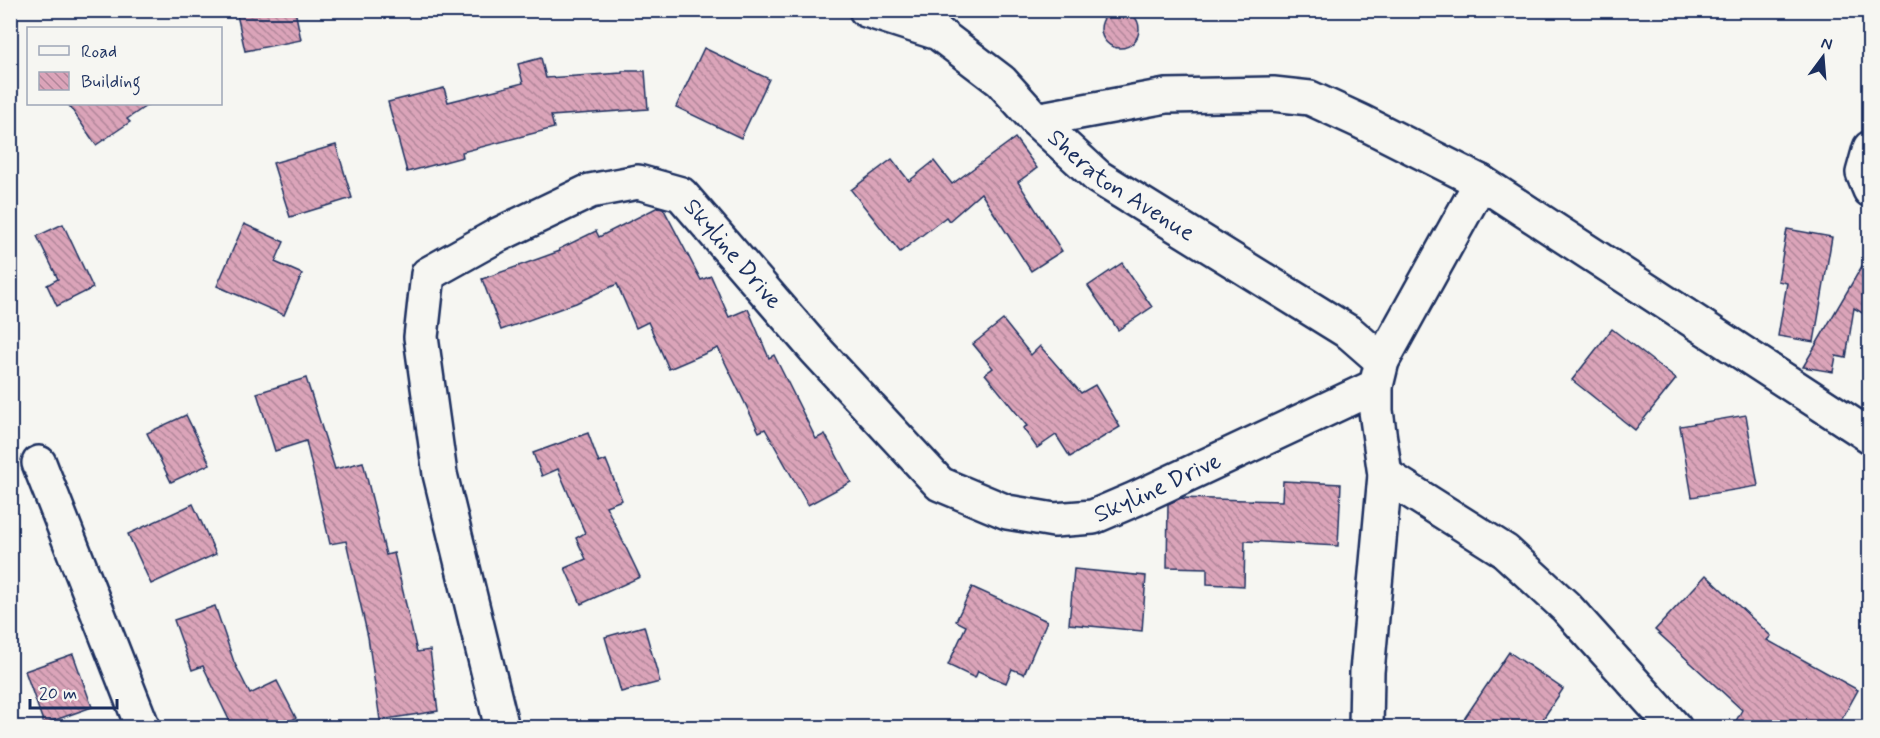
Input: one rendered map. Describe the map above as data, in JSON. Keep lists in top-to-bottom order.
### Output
{
  "streets": {
    "street": ["Sheraton Avenue", "Skyline Drive"]
  },
  "crossings": [
    ["Sheraton Avenue", "Skyline Drive"]
  ],
  "legend": ["Road", "Building"],
  "scale_bar": "20 m",
  "north": "top"
}
